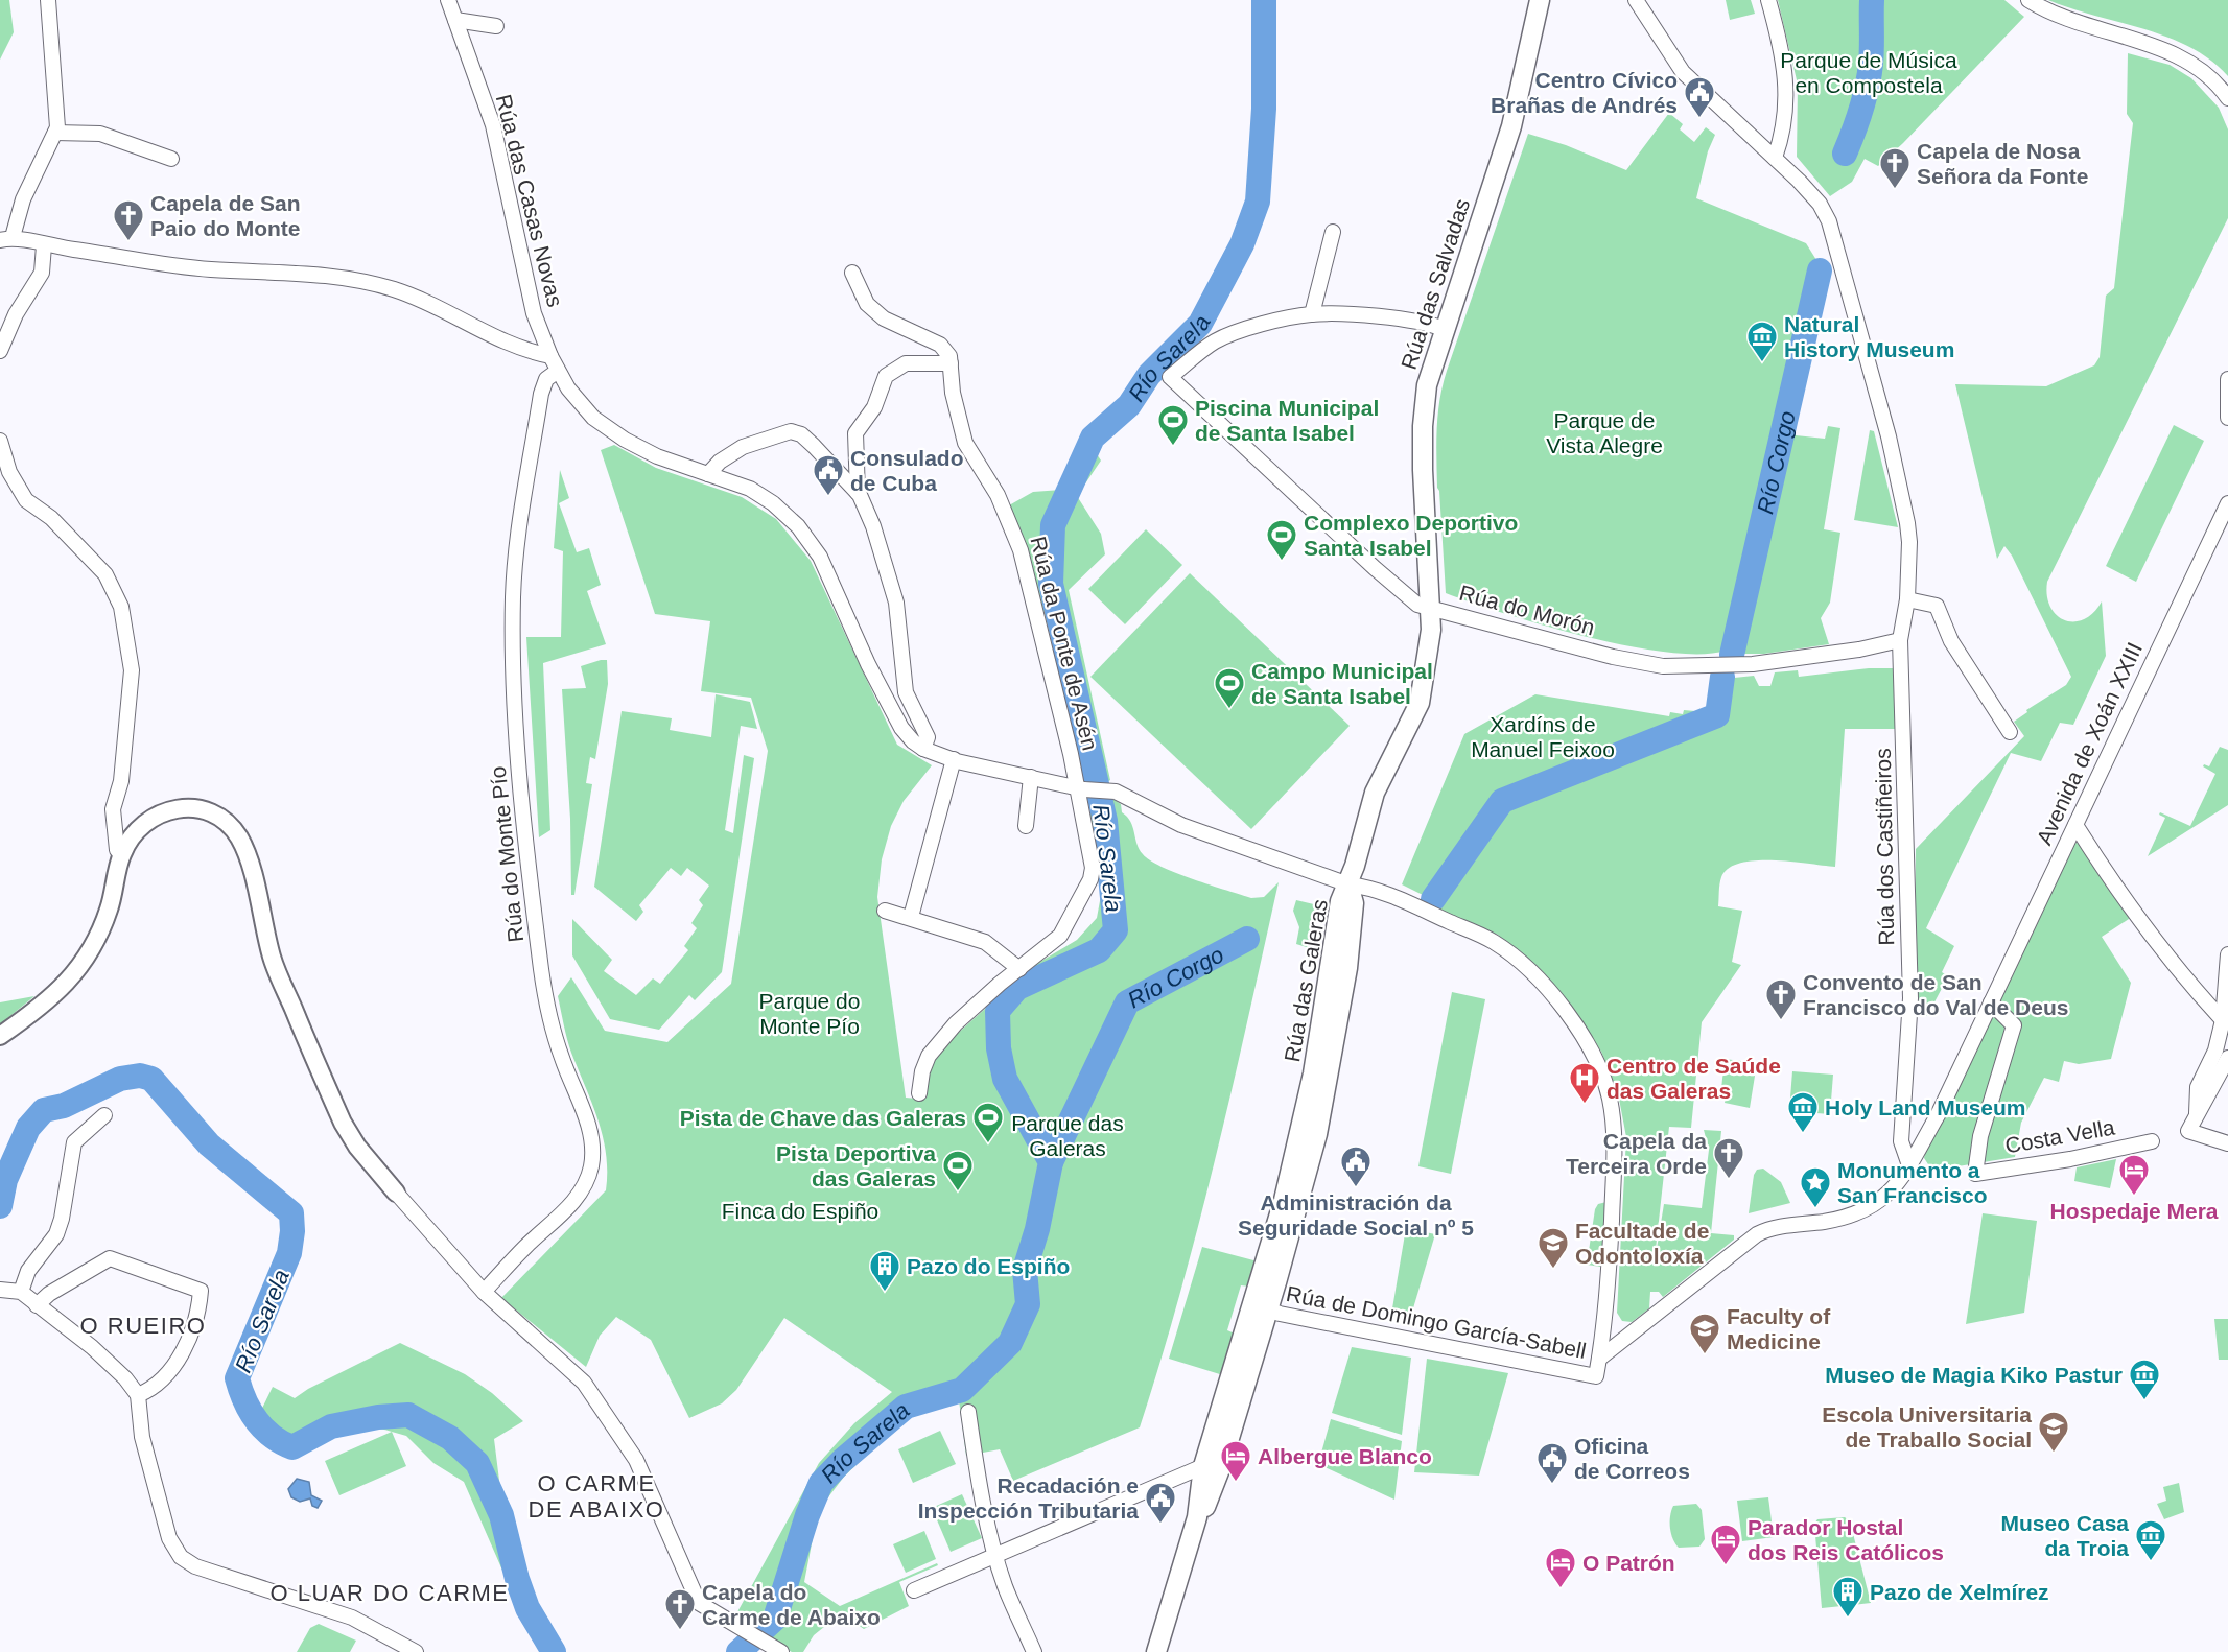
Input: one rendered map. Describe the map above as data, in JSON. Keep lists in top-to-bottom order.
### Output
{
  "streets": {
    "main road": ["Rúa das Salvadas", "Rúa do Morón", "Rúa das Galeras"],
    "street": [
      "Rúa das Casas Novas",
      "Rúa da Ponte de Asén",
      "Avenida de Xoán XXIII",
      "Rúa dos Castiñeiros",
      "Rúa do Monte Pío",
      "Costa Vella",
      "Rúa de Domingo García-Sabell"
    ]
  },
  "crossings": [
    ["Rúa das Casas Novas", "Rúa do Monte Pío"],
    ["Rúa das Salvadas", "Rúa do Morón"],
    ["Rúa do Morón", "Rúa dos Castiñeiros"],
    ["Rúa do Morón", "Rúa das Galeras"],
    ["Avenida de Xoán XXIII", "Rúa dos Castiñeiros"],
    ["Avenida de Xoán XXIII", "Costa Vella"],
    ["Avenida de Xoán XXIII", "Rúa de Domingo García-Sabell"],
    ["Rúa das Galeras", "Rúa de Domingo García-Sabell"]
  ],
  "districts": ["O RUEIRO", "O CARME DE ABAIXO", "O LUAR DO CARME"],
  "water": ["Río Sarela", "Río Corgo"],
  "parks": [
    "Parque de Música en Compostela",
    "Parque de Vista Alegre",
    "Xardíns de Manuel Feixoo",
    "Parque do Monte Pío",
    "Parque das Galeras",
    "Finca do Espiño"
  ],
  "places": {
    "public building": [
      "Centro Cívico Brañas de Andrés",
      "Consulado de Cuba",
      "Administración da Seguridade Social nº 5",
      "Oficina de Correos",
      "Recadación e Inspección Tributaria"
    ],
    "church": [
      "Capela de Nosa Señora da Fonte",
      "Capela de San Paio do Monte",
      "Convento de San Francisco do Val de Deus",
      "Capela da Terceira Orde",
      "Capela do Carme de Abaixo"
    ],
    "museum": [
      "Natural History Museum",
      "Holy Land Museum",
      "Museo de Magia Kiko Pastur",
      "Museo Casa da Troia"
    ],
    "sports": [
      "Piscina Municipal de Santa Isabel",
      "Complexo Deportivo Santa Isabel",
      "Campo Municipal de Santa Isabel",
      "Pista de Chave das Galeras",
      "Pista Deportiva das Galeras"
    ],
    "hospital": ["Centro de Saúde das Galeras"],
    "hotel": [
      "Hospedaje Mera",
      "Albergue Blanco",
      "Parador Hostal dos Reis Católicos",
      "O Patrón"
    ],
    "place": ["Monumento a San Francisco"],
    "school or university": ["Facultade de Odontoloxía", "Faculty of Medicine", "Escola Universitaria de Traballo Social"],
    "building": ["Pazo do Espiño", "Pazo de Xelmírez"]
  }
}
